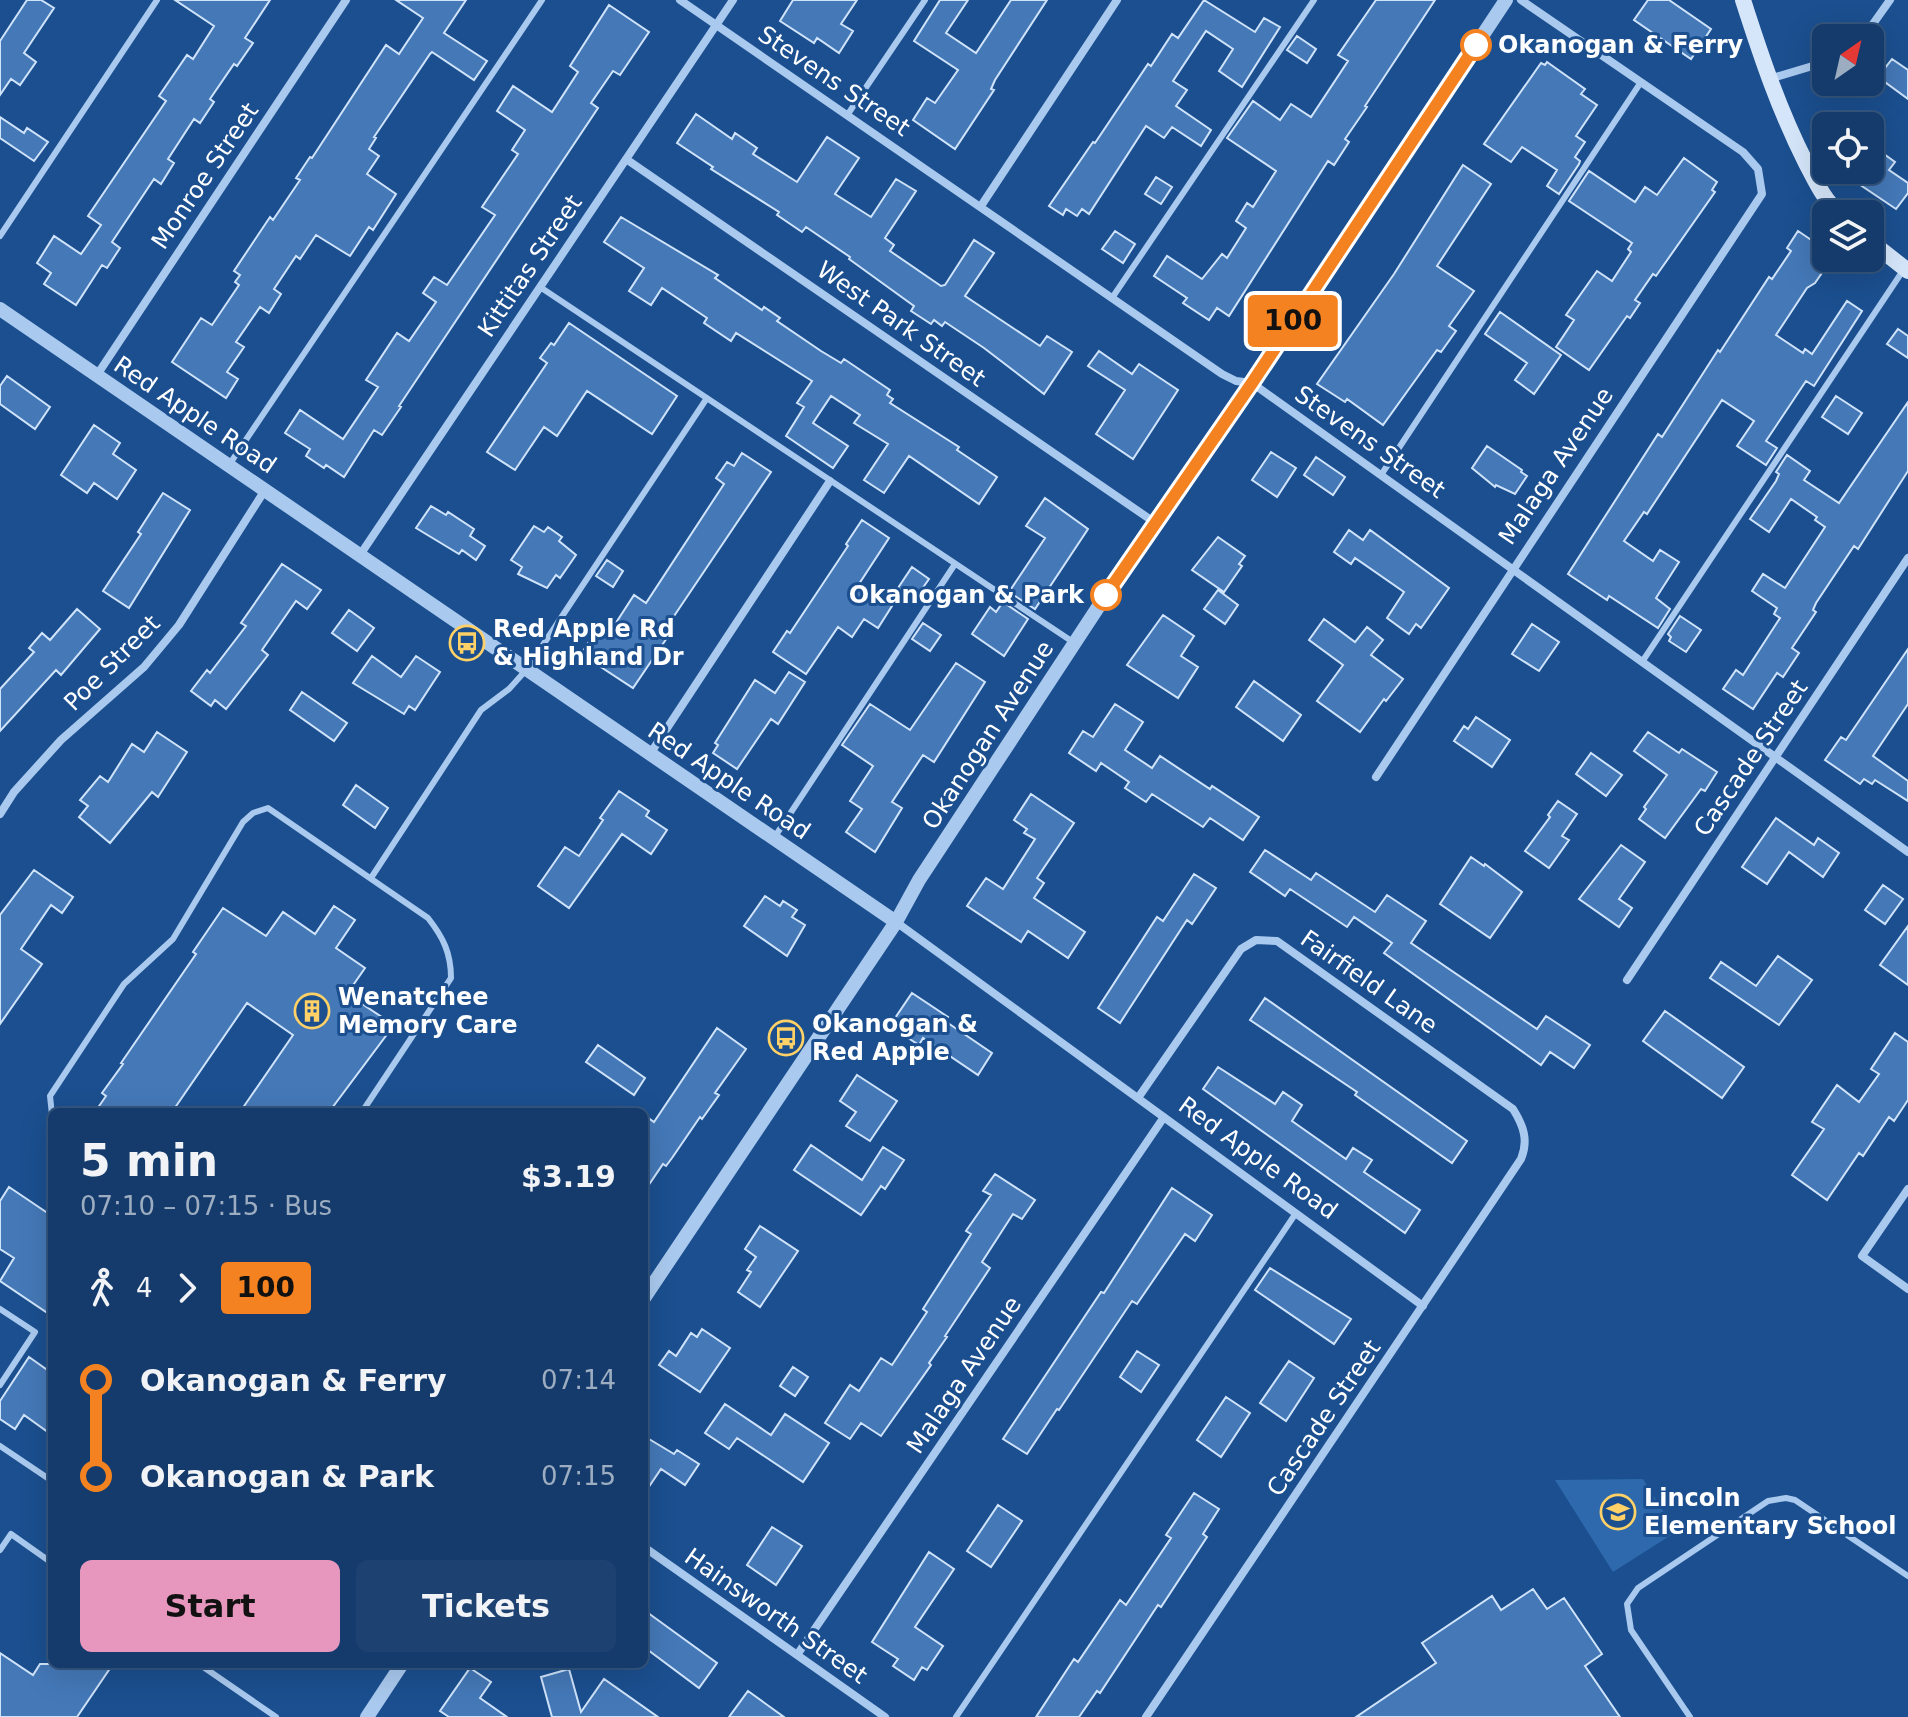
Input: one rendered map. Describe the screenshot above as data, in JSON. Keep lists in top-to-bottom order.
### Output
{
  "streets": {
    "street": [
      "Stevens Street",
      "Monroe Street",
      "Kittitas Street",
      "West Park Street",
      "Red Apple Road",
      "Malaga Avenue",
      "Poe Street",
      "Okanogan Avenue",
      "Cascade Street",
      "Fairfield Lane",
      "Hainsworth Street"
    ]
  },
  "crossings": [
    ["Stevens Street", "Kittitas Street"],
    ["Stevens Street", "Malaga Avenue"],
    ["Stevens Street", "Okanogan Avenue"],
    ["Stevens Street", "Cascade Street"],
    ["Monroe Street", "Red Apple Road"],
    ["Kittitas Street", "West Park Street"],
    ["Kittitas Street", "Red Apple Road"],
    ["West Park Street", "Okanogan Avenue"],
    ["Red Apple Road", "Malaga Avenue"],
    ["Red Apple Road", "Poe Street"],
    ["Red Apple Road", "Okanogan Avenue"],
    ["Red Apple Road", "Cascade Street"],
    ["Red Apple Road", "Fairfield Lane"],
    ["Malaga Avenue", "Hainsworth Street"],
    ["Cascade Street", "Fairfield Lane"]
  ],
  "places": {
    "other": ["Okanogan & Ferry", "Okanogan & Park"],
    "bus stop": ["Red Apple Rd & Highland Dr", "Okanogan & Red Apple"],
    "building": ["Wenatchee Memory Care"],
    "school or university": ["Lincoln Elementary School"]
  },
  "lines": ["bus line 100"],
  "north": "top right",
  "page": {
    "on_map": "100",
    "heading": ["5 min", "07:10 – 07:15 · Bus", "$3.19"],
    "legs": ["4", "100"],
    "list": [
      {
        "name": "Okanogan & Ferry",
        "value": "07:14"
      },
      {
        "name": "Okanogan & Park",
        "value": "07:15"
      }
    ],
    "buttons": ["Start", "Tickets"]
  }
}
